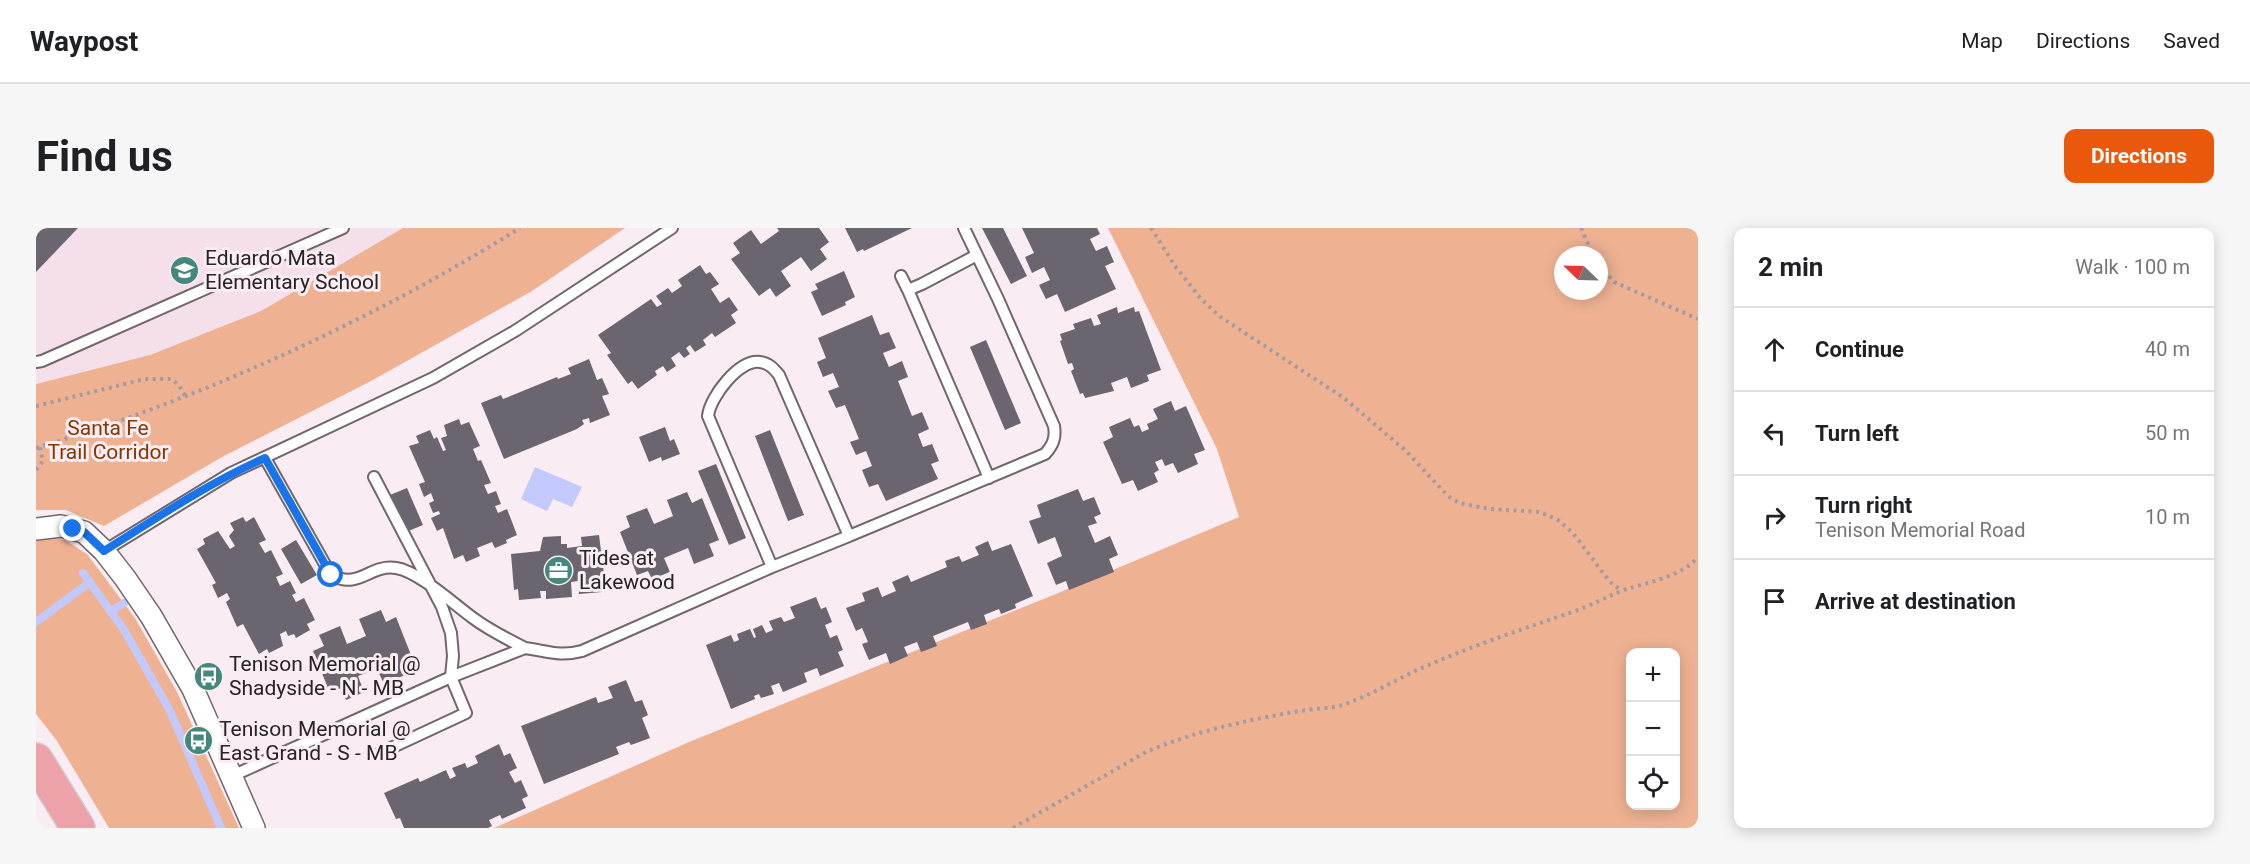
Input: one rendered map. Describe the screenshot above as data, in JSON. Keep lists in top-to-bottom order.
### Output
{
  "parks": ["Santa Fe Trail Corridor"],
  "places": {
    "school or university": ["Eduardo Mata Elementary School"],
    "office": ["Tides at Lakewood"],
    "bus stop": ["Tenison Memorial @ Shadyside - N - MB", "Tenison Memorial @ East Grand - S - MB"]
  },
  "north": "top left",
  "page": {
    "header": "Waypost",
    "nav": ["Map", "Directions", "Saved"],
    "buttons": "Directions",
    "title": "Find us",
    "heading": ["2 min", "Walk · 100 m"],
    "list": [
      ["Continue", "40 m"],
      ["Turn left", "50 m"],
      ["Turn right", "Tenison Memorial Road", "10 m"],
      "Arrive at destination"
    ],
    "map_buttons": ["+", "−"]
  }
}
